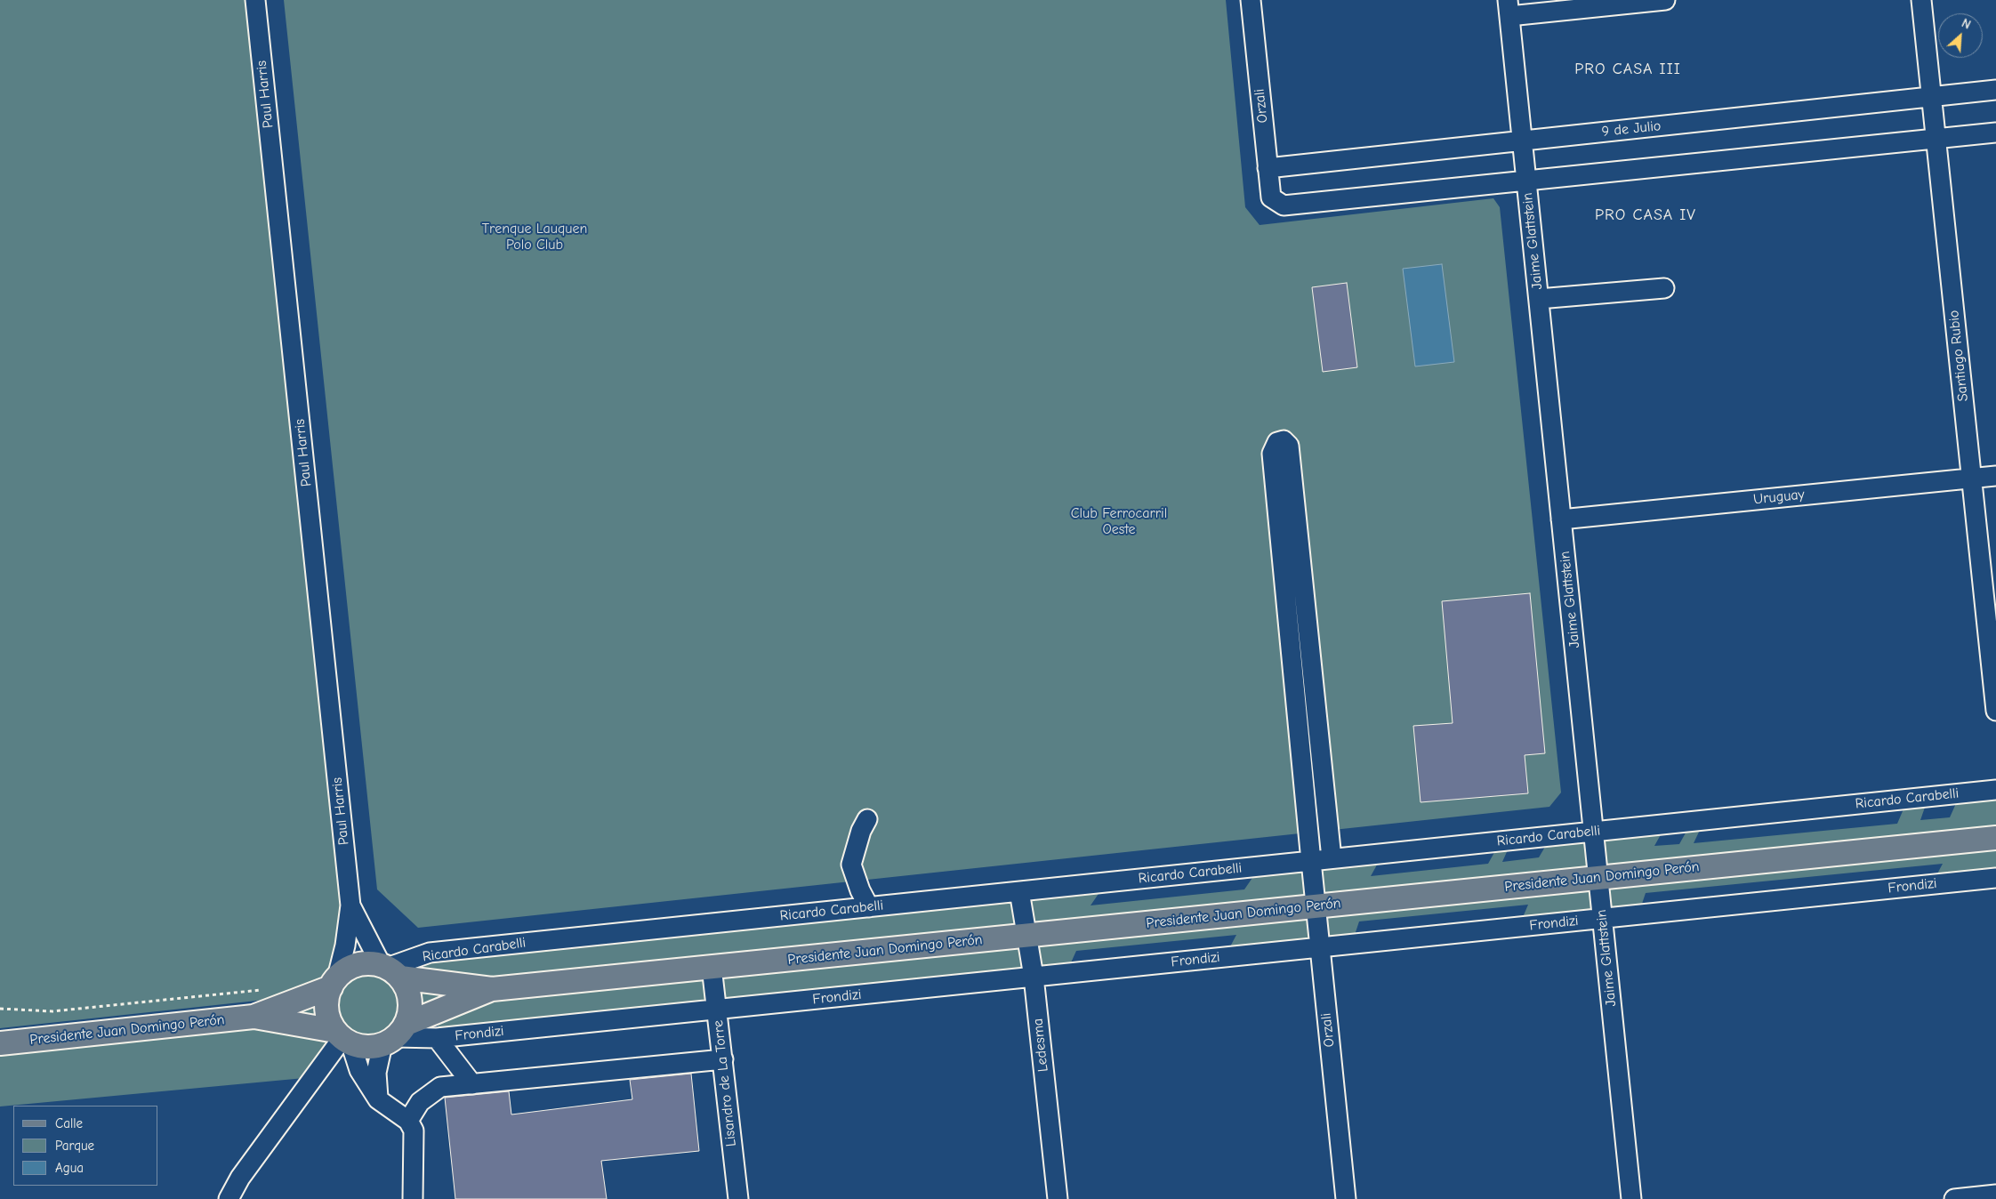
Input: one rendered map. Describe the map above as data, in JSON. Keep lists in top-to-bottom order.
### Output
{
  "streets": {
    "main road": ["Presidente Juan Domingo Perón"],
    "street": [
      "Paul Harris",
      "Orzali",
      "9 de Julio",
      "Jaime Glattstein",
      "Santiago Rubio",
      "Uruguay",
      "Ricardo Carabelli",
      "Frondizi",
      "Ledesma",
      "Lisandro de La Torre"
    ]
  },
  "crossings": [
    ["Paul Harris", "Ricardo Carabelli"],
    ["Paul Harris", "Presidente Juan Domingo Perón"],
    ["Paul Harris", "Frondizi"],
    ["Orzali", "9 de Julio"],
    ["Orzali", "Jaime Glattstein"],
    ["Orzali", "Ricardo Carabelli"],
    ["Orzali", "Presidente Juan Domingo Perón"],
    ["Orzali", "Frondizi"],
    ["9 de Julio", "Jaime Glattstein"],
    ["9 de Julio", "Santiago Rubio"],
    ["Jaime Glattstein", "Uruguay"],
    ["Jaime Glattstein", "Ricardo Carabelli"],
    ["Jaime Glattstein", "Presidente Juan Domingo Perón"],
    ["Jaime Glattstein", "Frondizi"],
    ["Santiago Rubio", "Uruguay"],
    ["Ricardo Carabelli", "Presidente Juan Domingo Perón"],
    ["Ricardo Carabelli", "Frondizi"],
    ["Ricardo Carabelli", "Ledesma"],
    ["Presidente Juan Domingo Perón", "Frondizi"],
    ["Presidente Juan Domingo Perón", "Ledesma"],
    ["Presidente Juan Domingo Perón", "Lisandro de La Torre"],
    ["Frondizi", "Ledesma"],
    ["Frondizi", "Lisandro de La Torre"]
  ],
  "districts": ["PRO CASA III", "PRO CASA IV"],
  "parks": ["Trenque Lauquen Polo Club", "Club Ferrocarril Oeste"],
  "legend": ["Calle", "Parque", "Agua"],
  "north": "top right"
}
